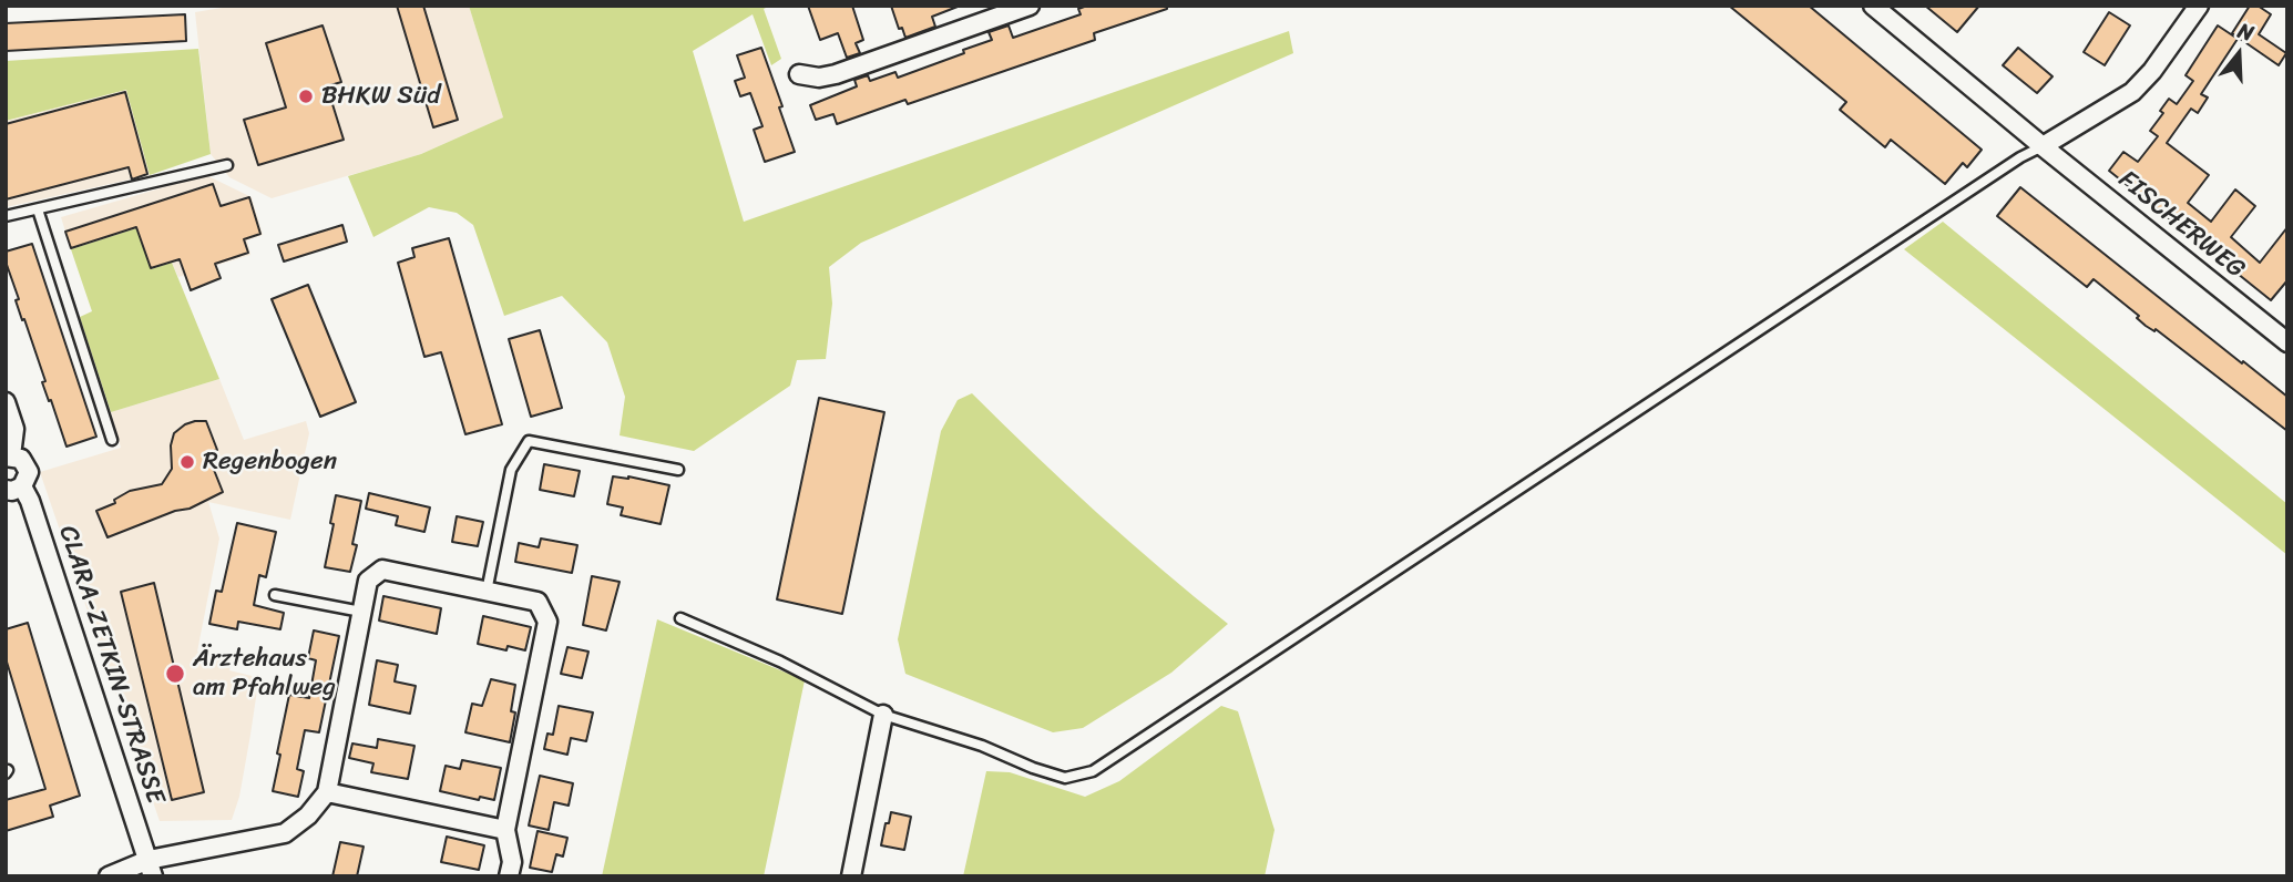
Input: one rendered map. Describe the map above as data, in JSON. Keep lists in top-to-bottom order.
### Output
{
  "streets": {
    "street": ["FISCHERWEG", "CLARA-ZETKIN-STRASSE"]
  },
  "places": ["BHKW Süd", "Regenbogen", "Ärztehaus am Pfahlweg"],
  "north": "top"
}
